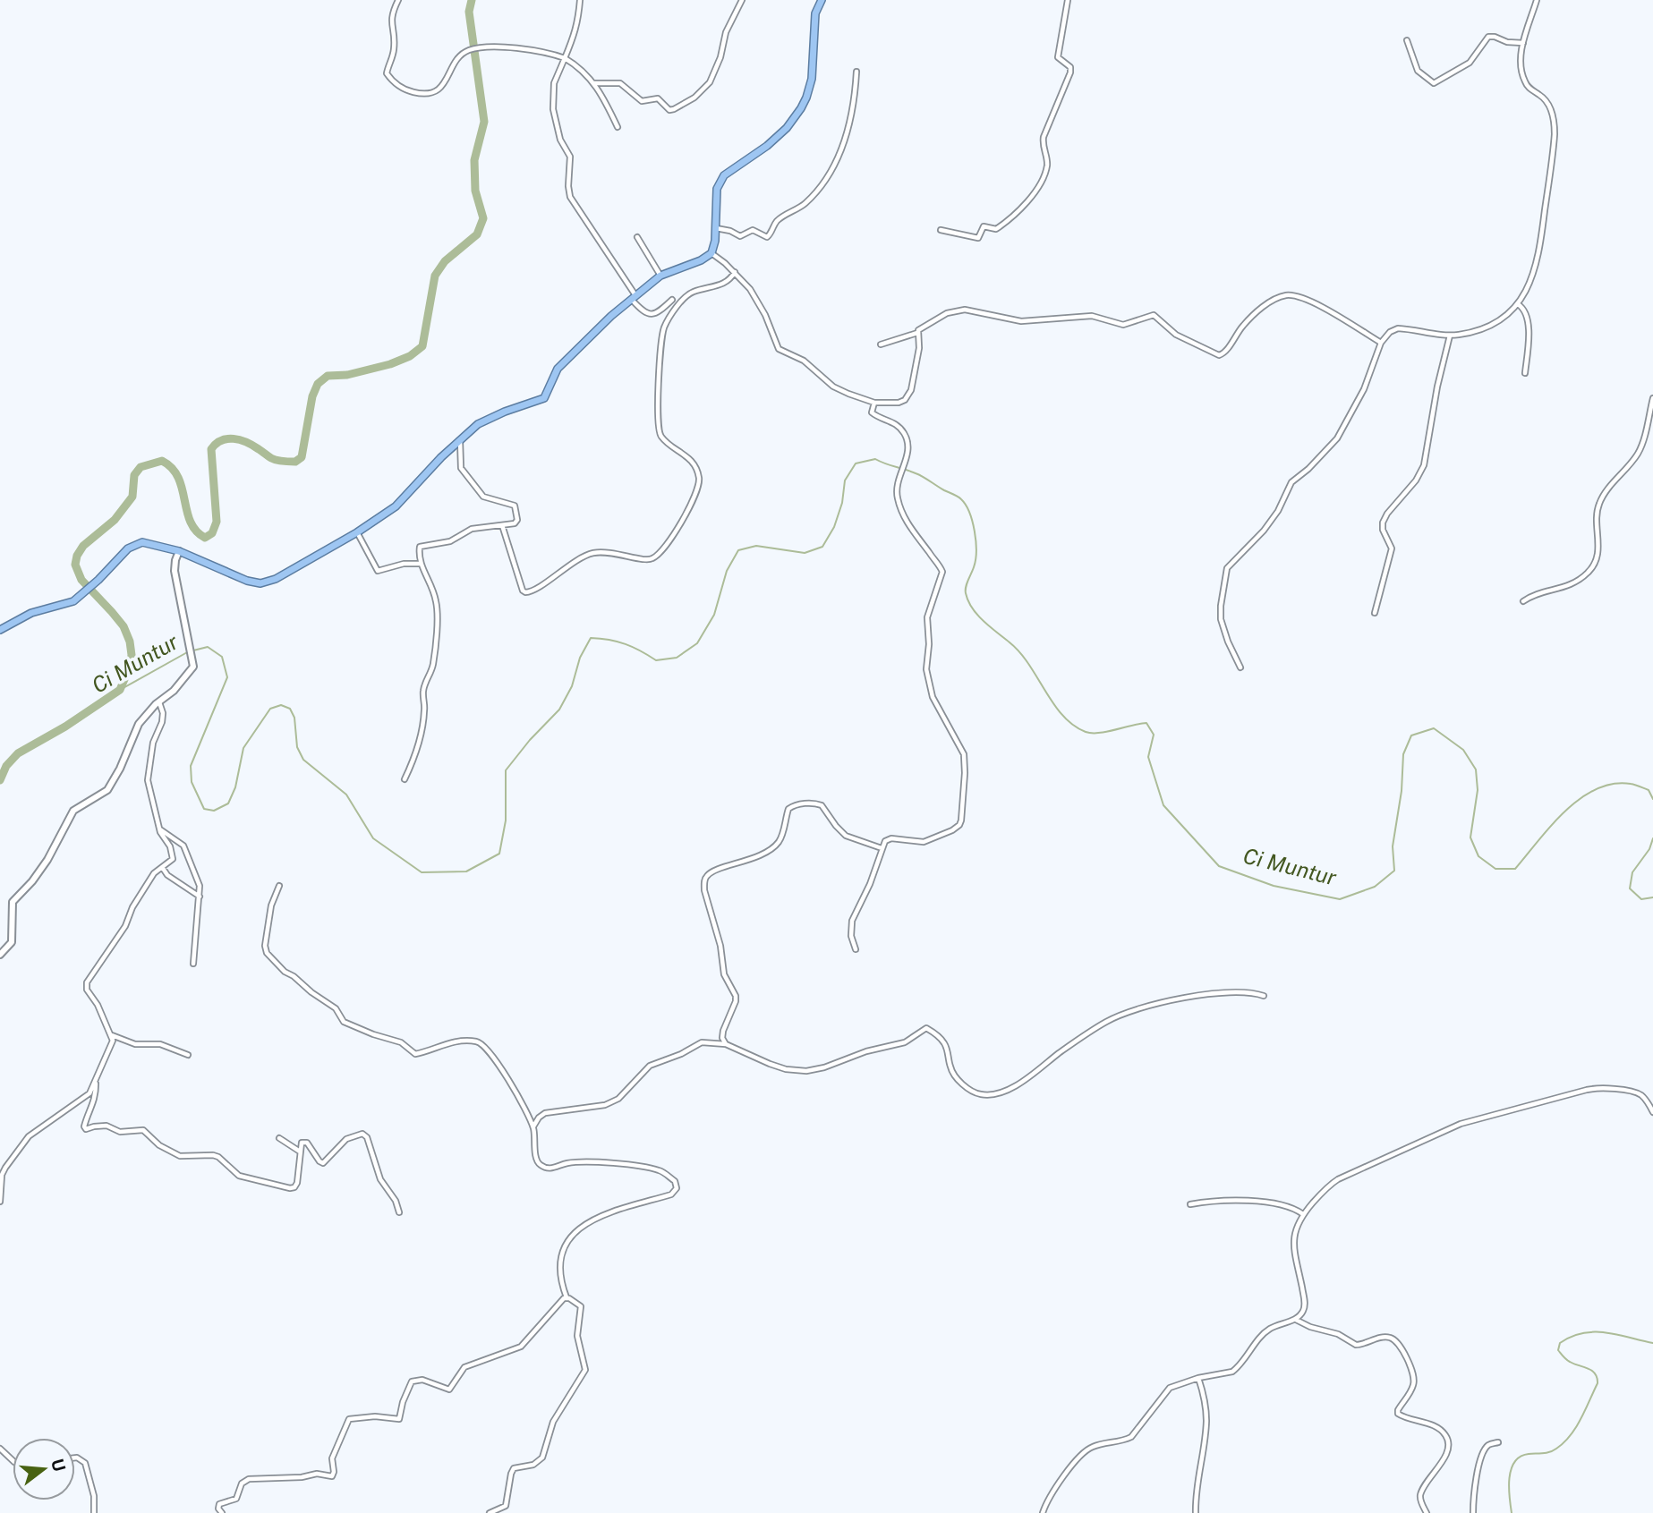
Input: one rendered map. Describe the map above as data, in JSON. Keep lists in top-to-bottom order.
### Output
{
  "water": ["Ci Muntur"],
  "north": "right"
}
